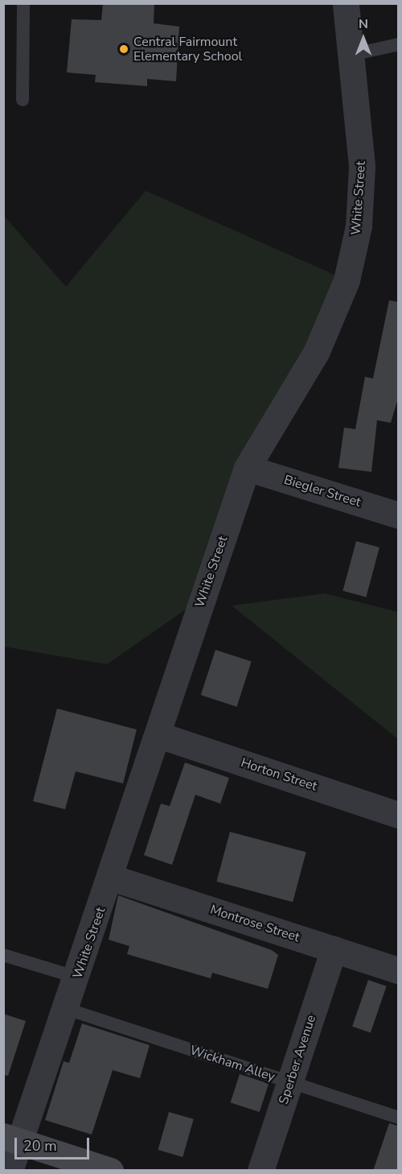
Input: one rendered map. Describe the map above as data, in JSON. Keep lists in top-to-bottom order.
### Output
{
  "streets": {
    "street": [
      "White Street",
      "Biegler Street",
      "Horton Street",
      "Montrose Street",
      "Sperber Avenue"
    ],
    "lane": ["Wickham Alley"]
  },
  "crossings": [
    ["White Street", "Biegler Street"],
    ["White Street", "Horton Street"],
    ["White Street", "Montrose Street"],
    ["White Street", "Wickham Alley"],
    ["Montrose Street", "Sperber Avenue"],
    ["Sperber Avenue", "Wickham Alley"]
  ],
  "places": ["Central Fairmount Elementary School"],
  "scale_bar": "20 m",
  "north": "top"
}
